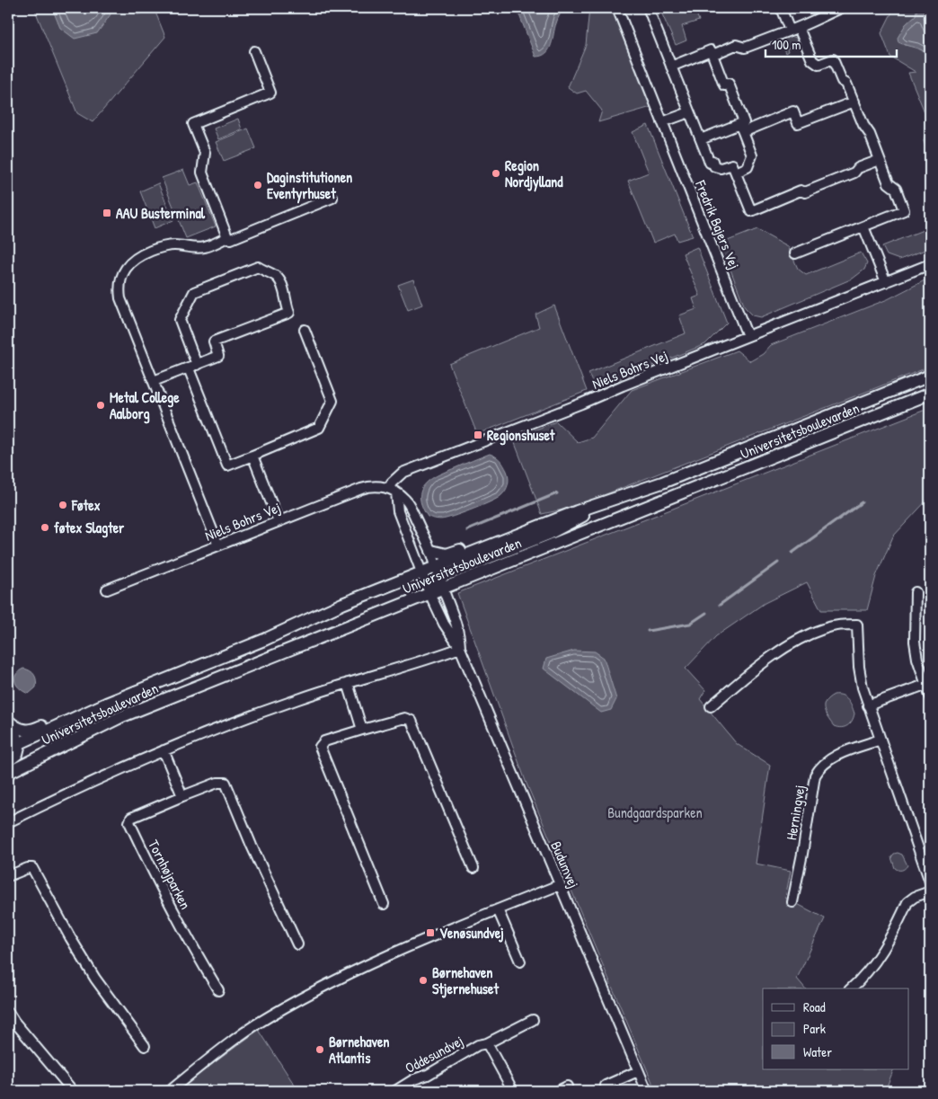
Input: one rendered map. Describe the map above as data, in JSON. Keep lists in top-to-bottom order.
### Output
{
  "streets": {
    "main road": ["Universitetsboulevarden"],
    "street": [
      "Fredrik Bajers Vej",
      "Niels Bohrs Vej",
      "Herningvej",
      "Budumvej",
      "Tornhøjparken",
      "Oddesundvej"
    ]
  },
  "crossings": [
    ["Fredrik Bajers Vej", "Niels Bohrs Vej"],
    ["Universitetsboulevarden", "Budumvej"]
  ],
  "parks": ["Bundgaardsparken"],
  "places": {
    "other": [
      "Region Nordjylland",
      "Daginstitutionen Eventyrhuset",
      "Metal College Aalborg",
      "Føtex",
      "føtex Slagter",
      "Børnehaven Stjernehuset",
      "Børnehaven Atlantis"
    ],
    "transit": ["AAU Busterminal", "Regionshuset", "Venøsundvej"]
  },
  "legend": ["Road", "Park", "Water"],
  "scale_bar": "100 m"
}
